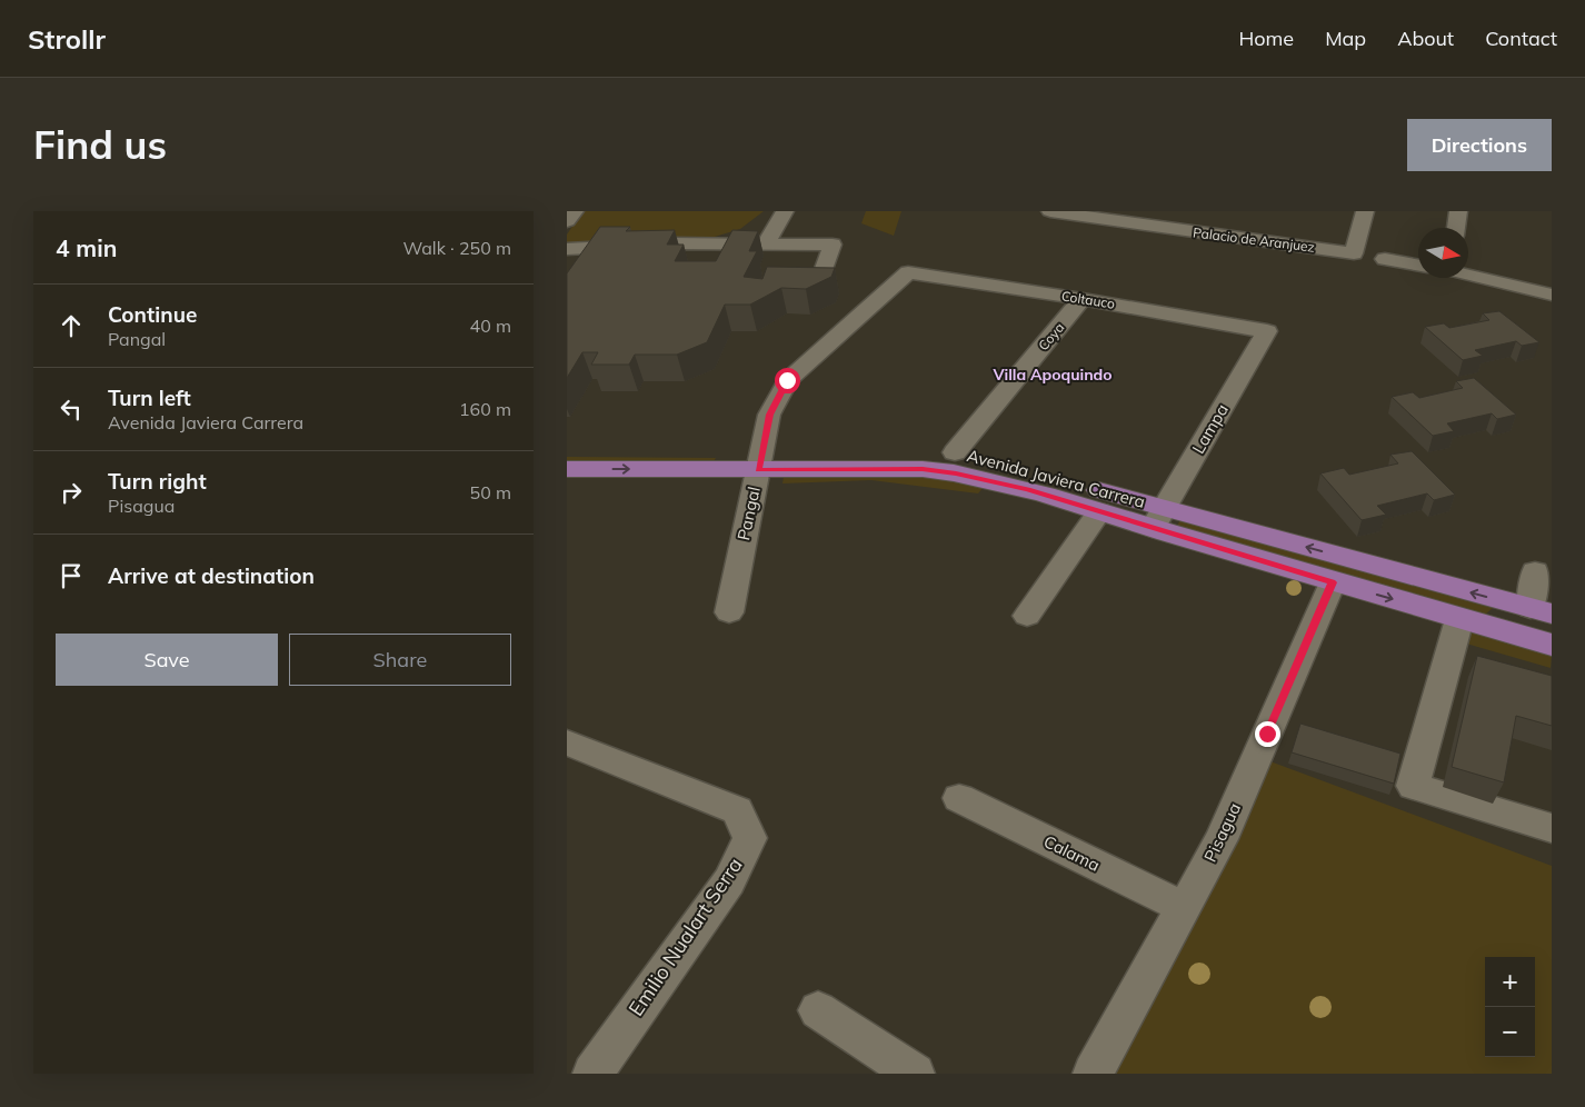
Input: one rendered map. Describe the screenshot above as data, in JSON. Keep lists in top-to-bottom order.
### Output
{
  "streets": {
    "main road": ["Avenida Javiera Carrera"],
    "street": [
      "Palacio de Aranjuez",
      "Coltauco",
      "Coya",
      "Lampa",
      "Pangal",
      "Pisagua",
      "Calama",
      "Emilio Nualart Serra"
    ]
  },
  "crossings": [
    ["Coltauco", "Coya"],
    ["Coltauco", "Lampa"],
    ["Coltauco", "Pangal"],
    ["Coya", "Avenida Javiera Carrera"],
    ["Lampa", "Avenida Javiera Carrera"],
    ["Avenida Javiera Carrera", "Pangal"],
    ["Avenida Javiera Carrera", "Pisagua"],
    ["Pisagua", "Calama"]
  ],
  "districts": ["Villa Apoquindo"],
  "north": "right",
  "page": {
    "header": "Strollr",
    "nav": [
      "Home",
      "Map",
      "About",
      "Contact"
    ],
    "buttons": [
      "Directions",
      ["Save", "Share"]
    ],
    "title": "Find us",
    "heading": ["4 min", "Walk · 250 m"],
    "list": [
      ["Continue", "Pangal", "40 m"],
      ["Turn left", "Avenida Javiera Carrera", "160 m"],
      ["Turn right", "Pisagua", "50 m"],
      "Arrive at destination"
    ],
    "map_buttons": ["+", "−"]
  }
}
